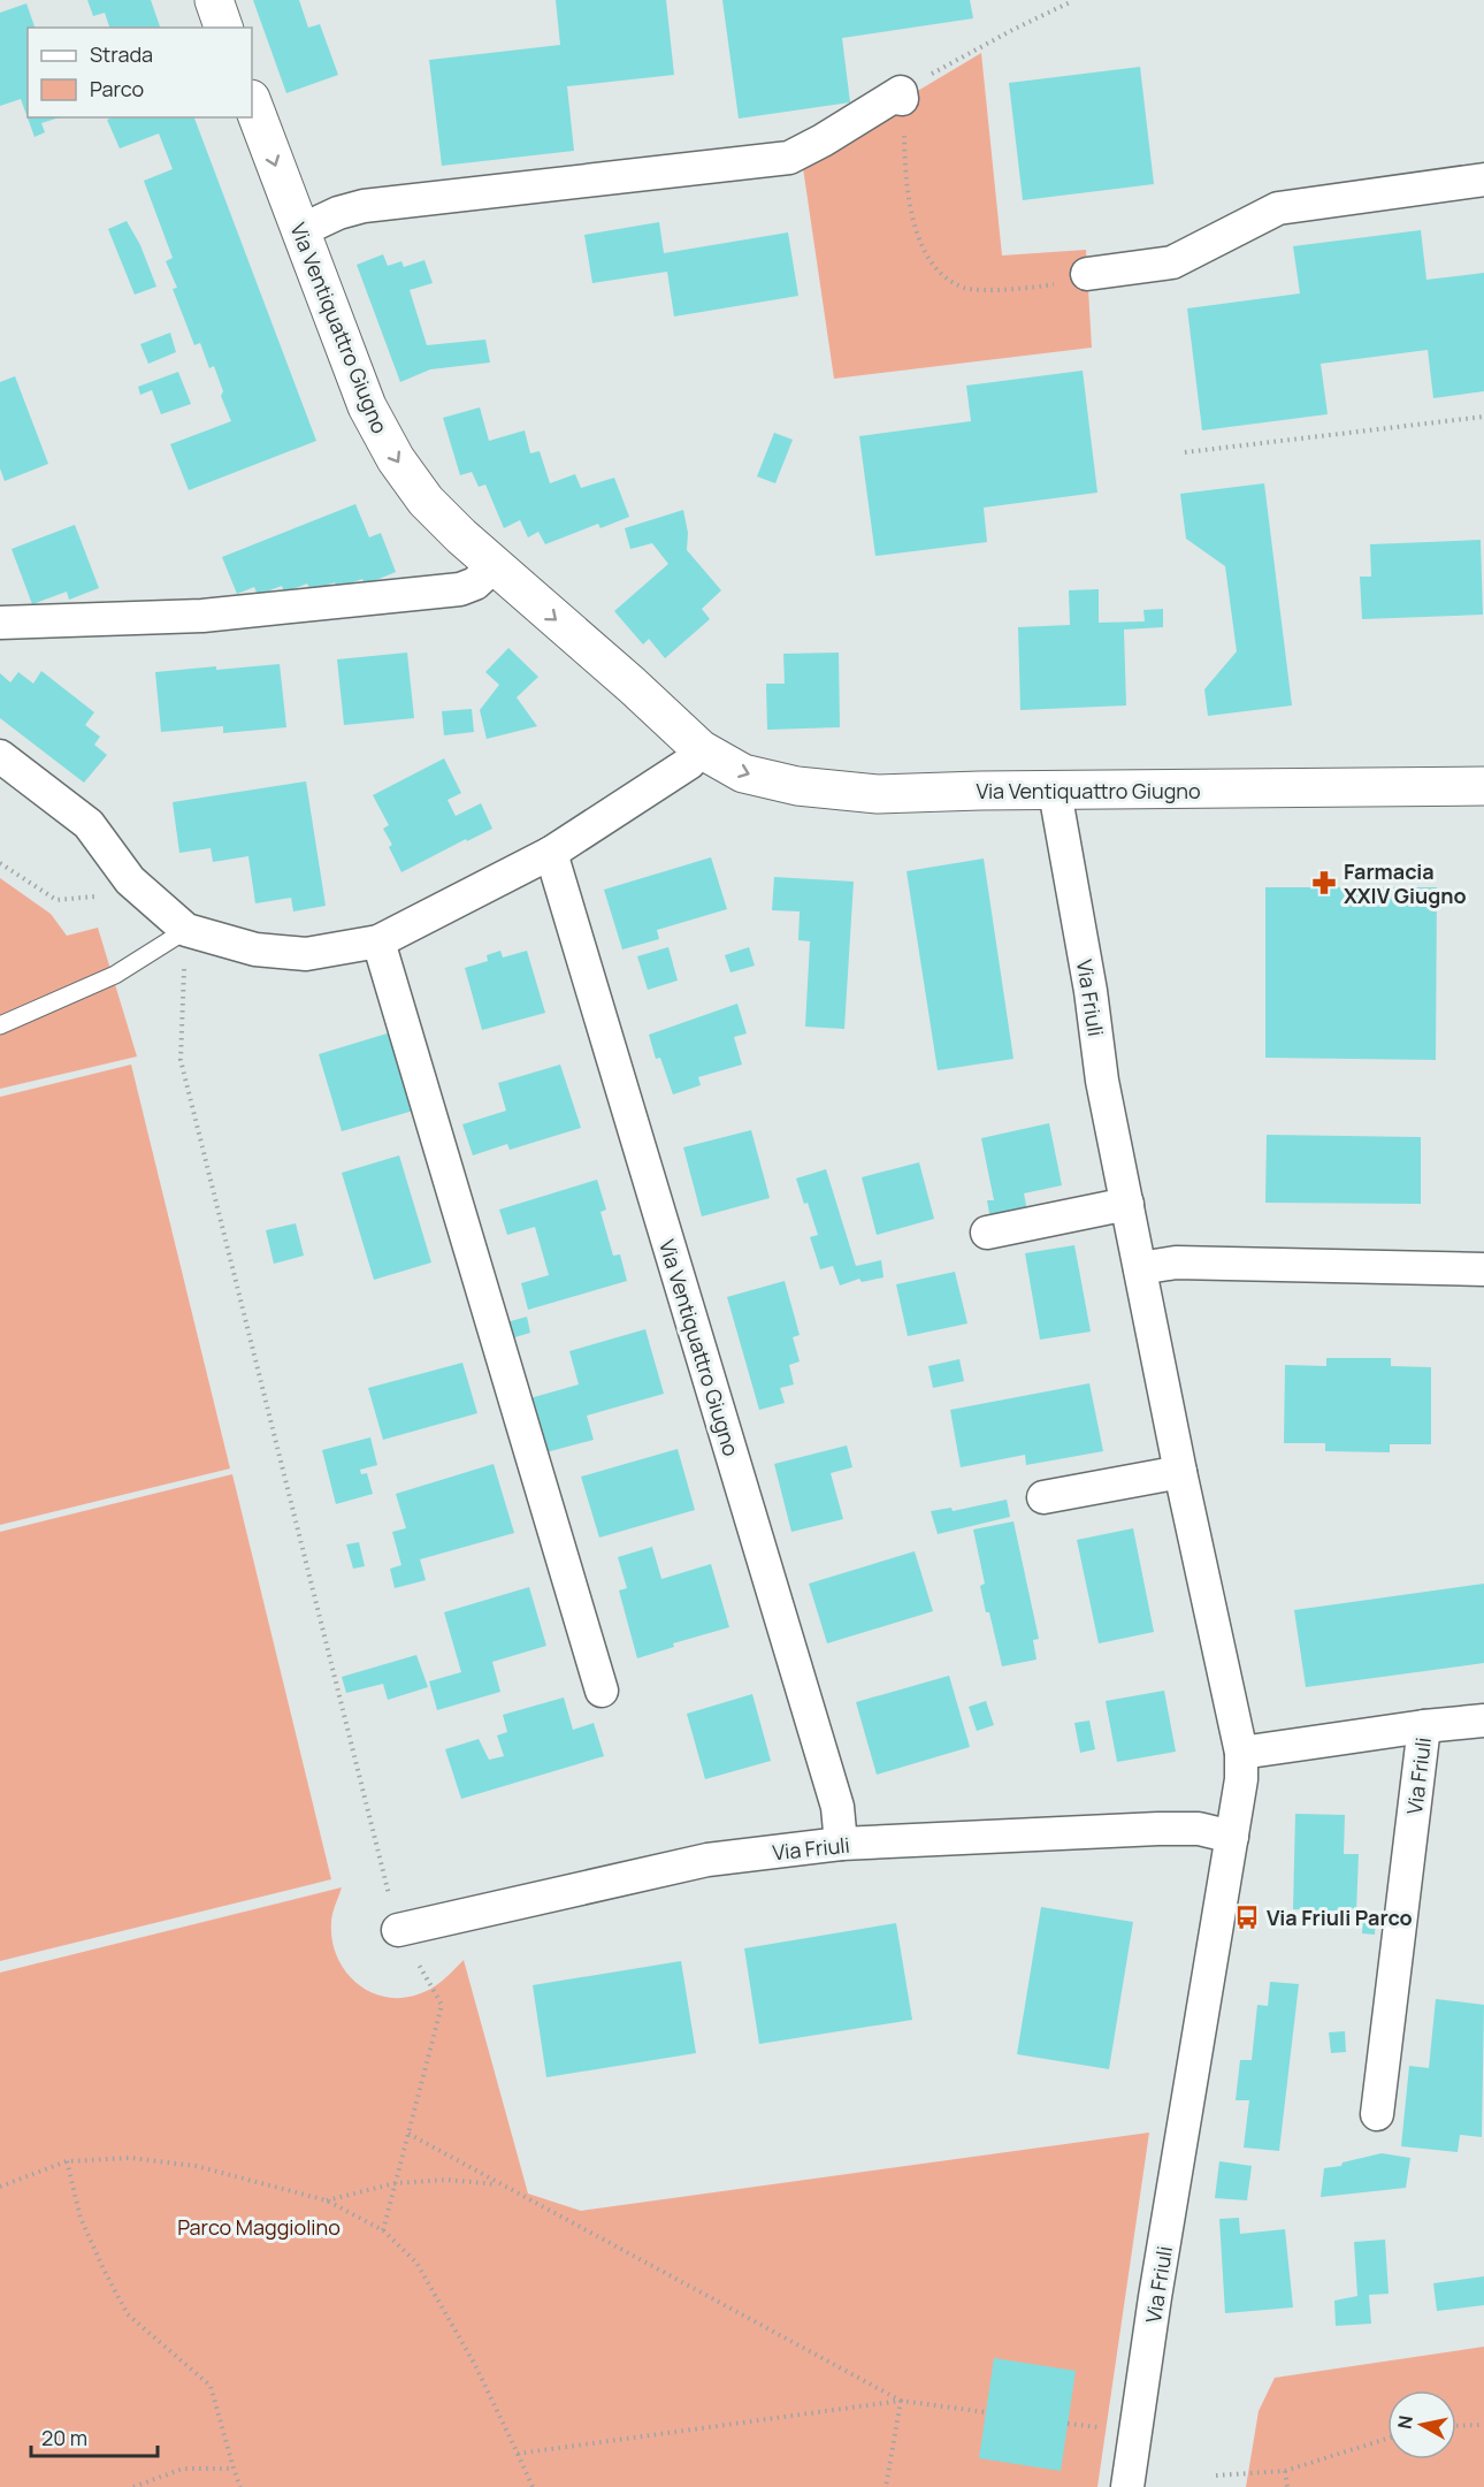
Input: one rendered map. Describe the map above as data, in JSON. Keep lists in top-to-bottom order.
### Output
{
  "streets": {
    "street": ["Via Ventiquattro Giugno", "Via Friuli"]
  },
  "crossings": [
    ["Via Ventiquattro Giugno", "Via Friuli"]
  ],
  "one_way": ["Via Ventiquattro Giugno"],
  "parks": ["Parco Maggiolino"],
  "places": {
    "pharmacy": ["Farmacia XXIV Giugno"],
    "bus stop": ["Via Friuli Parco"]
  },
  "legend": ["Strada", "Parco"],
  "scale_bar": "20 m",
  "north": "left"
}
